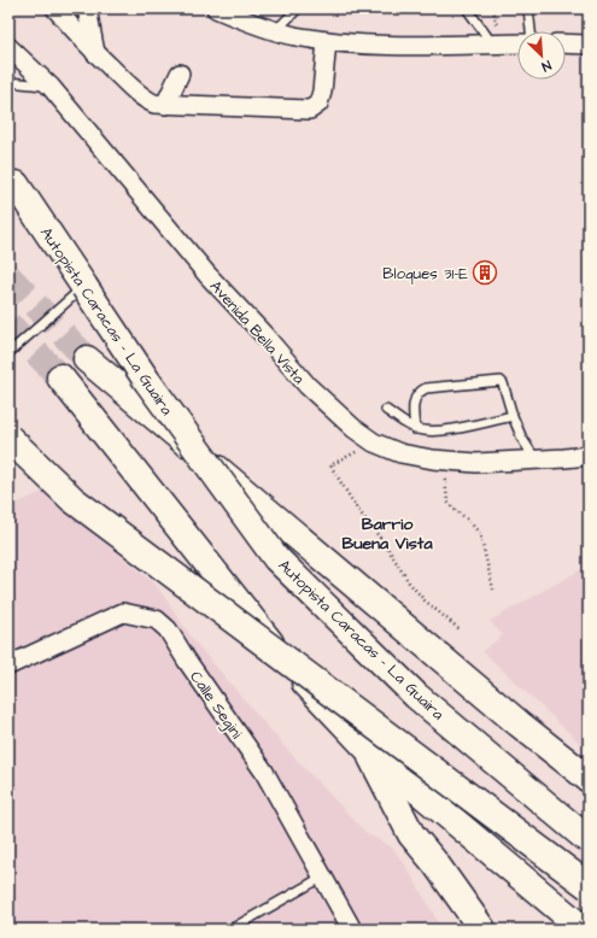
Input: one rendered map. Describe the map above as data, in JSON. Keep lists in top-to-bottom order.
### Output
{
  "streets": {
    "highway": ["Autopista Caracas - La Guaira"],
    "street": ["Avenida Bella Vista", "Calle Segini"]
  },
  "districts": ["Barrio Buena Vista"],
  "places": {
    "building": ["Bloques 31-E"]
  },
  "north": "bottom right"
}
